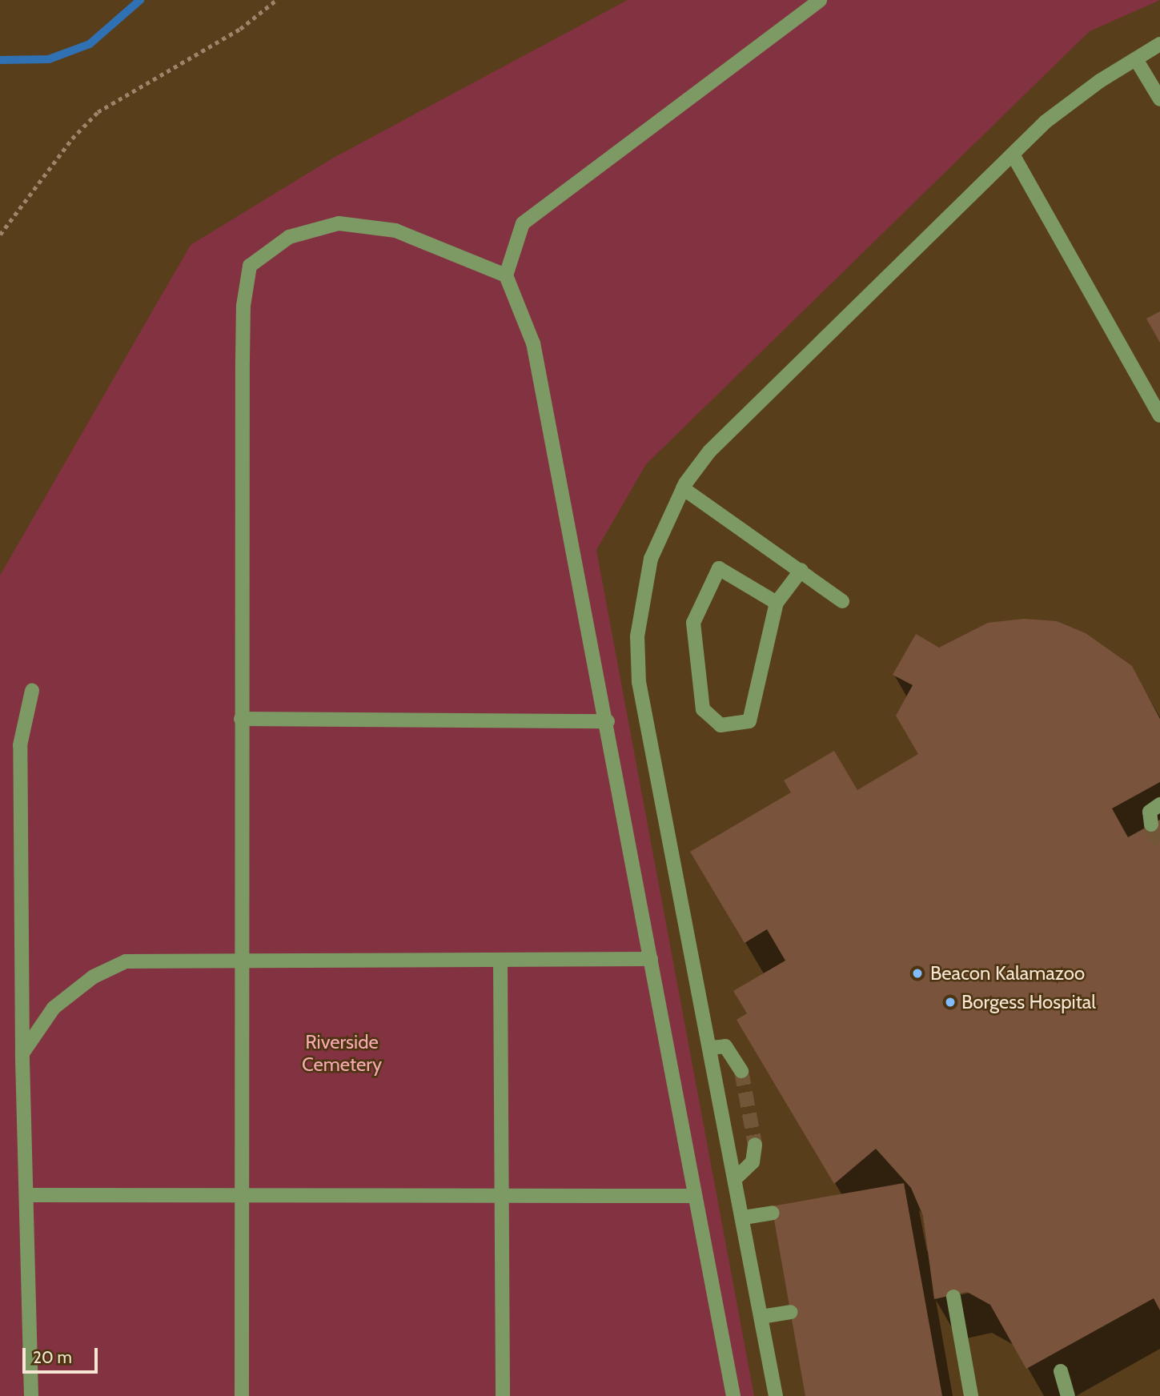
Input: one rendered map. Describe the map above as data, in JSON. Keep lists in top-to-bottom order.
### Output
{
  "parks": ["Riverside Cemetery"],
  "places": ["Beacon Kalamazoo", "Borgess Hospital"],
  "scale_bar": "20 m"
}
